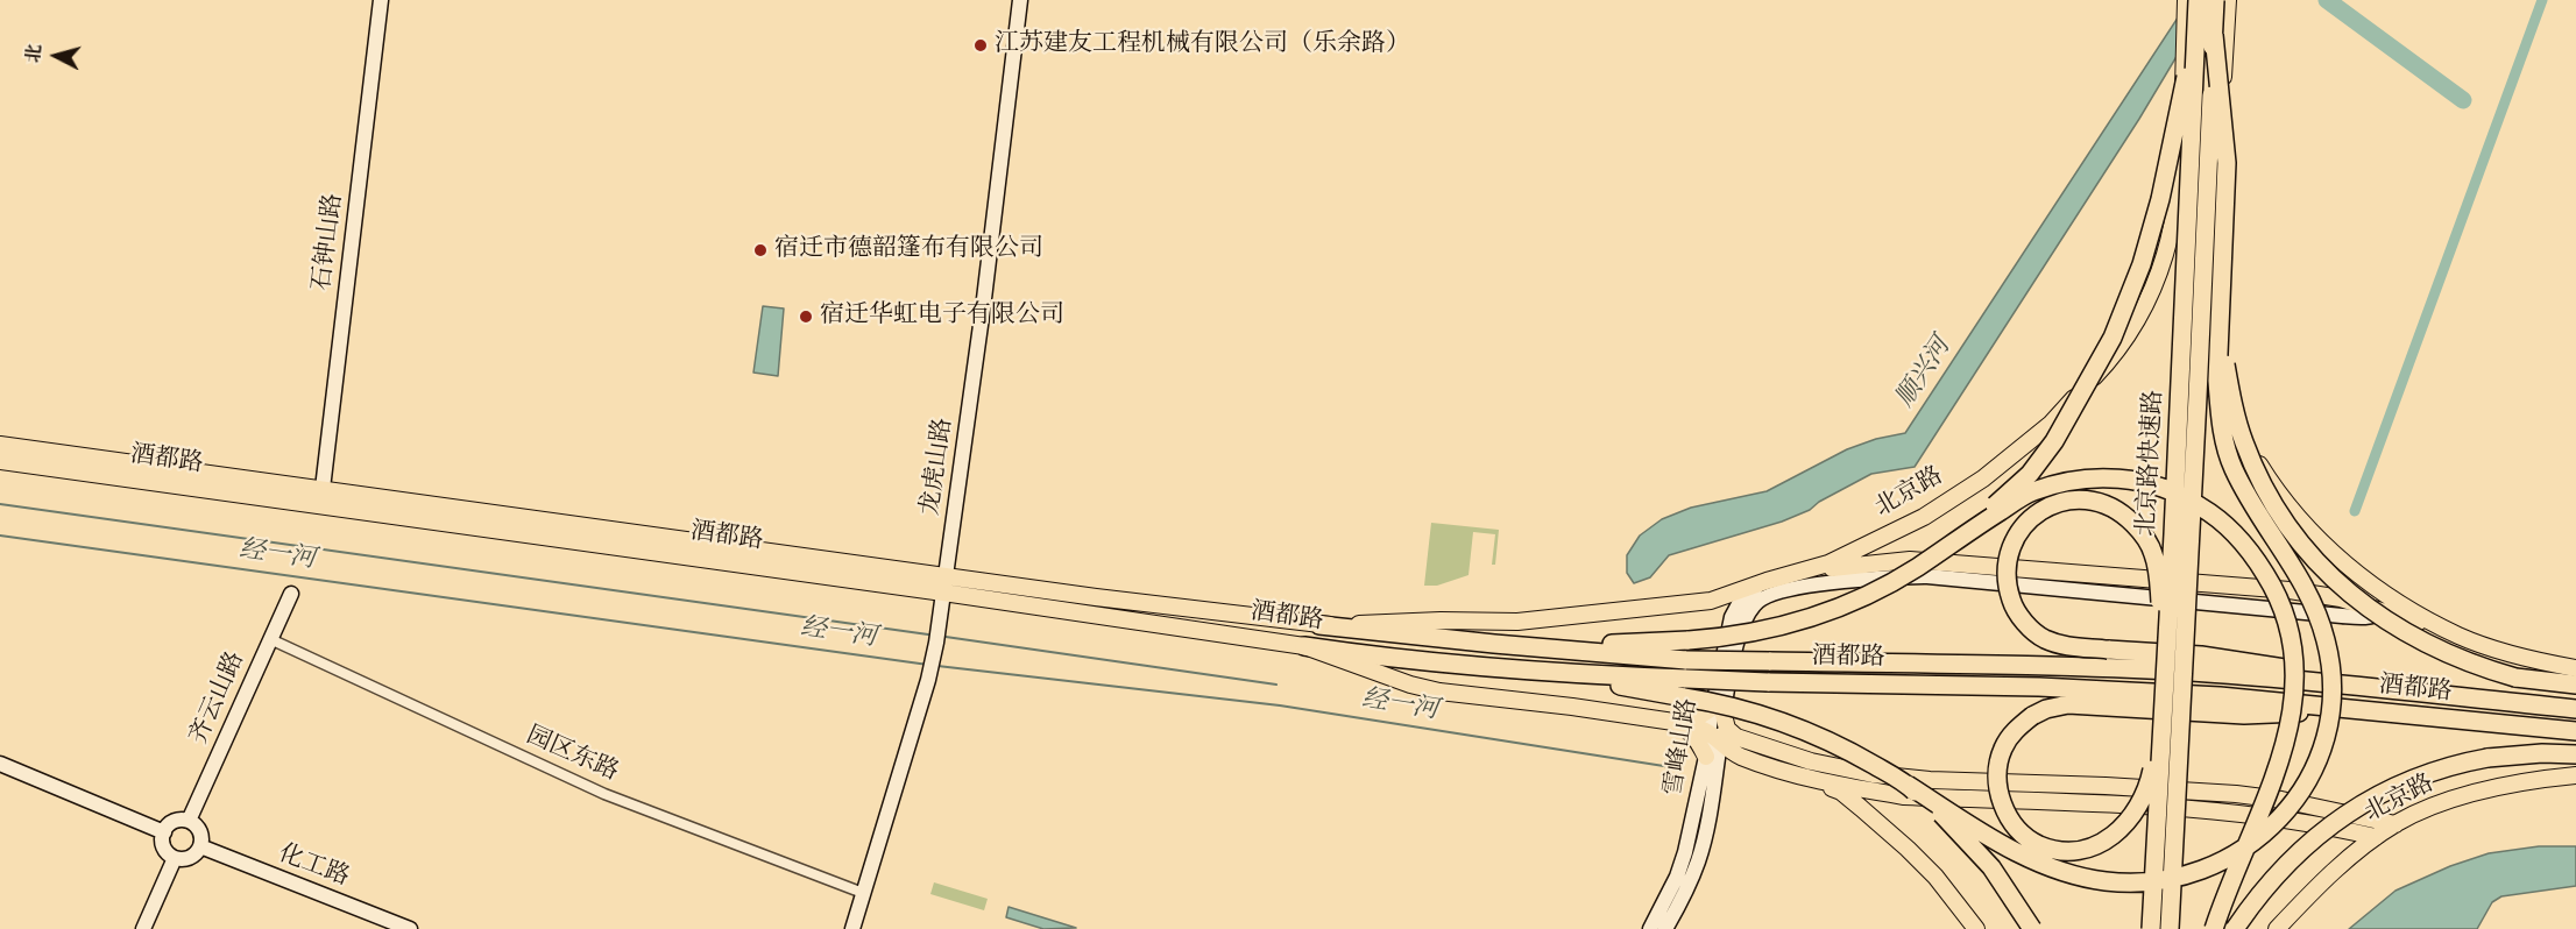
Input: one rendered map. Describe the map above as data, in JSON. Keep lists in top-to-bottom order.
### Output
{
  "streets": {
    "highway": ["酒都路", "北京路快速路"],
    "main road": ["北京路"],
    "street": [
      "石钟山路",
      "龙虎山路",
      "齐云山路",
      "雪峰山路",
      "园区东路",
      "化工路"
    ]
  },
  "crossings": [
    ["石钟山路", "酒都路"],
    ["酒都路", "龙虎山路"],
    ["酒都路", "北京路"],
    ["龙虎山路", "园区东路"],
    ["齐云山路", "园区东路"],
    ["齐云山路", "化工路"]
  ],
  "water": ["顺兴河", "经一河"],
  "places": ["江苏建友工程机械有限公司（乐余路）", "宿迁市德韶篷布有限公司", "宿迁华虹电子有限公司"],
  "north": "left"
}
